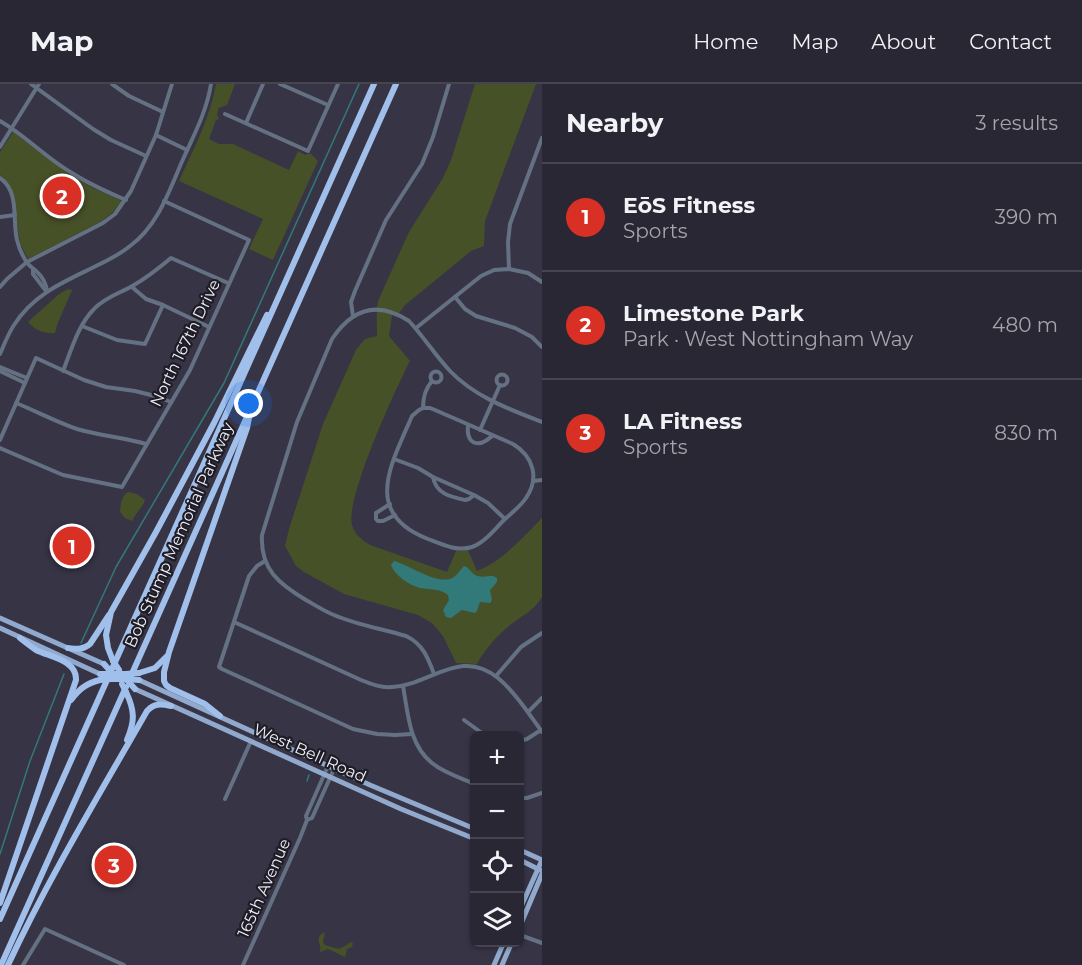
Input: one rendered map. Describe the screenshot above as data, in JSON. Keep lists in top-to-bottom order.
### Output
{
  "streets": {
    "highway": ["Bob Stump Memorial Parkway"],
    "main road": ["West Bell Road"],
    "street": ["North 167th Drive", "165th Avenue"]
  },
  "crossings": [
    ["West Bell Road", "165th Avenue"]
  ],
  "page": {
    "header": "Map",
    "nav": [
      "Home",
      "Map",
      "About",
      "Contact"
    ],
    "heading": ["Nearby", "3 results"],
    "list": [
      {
        "mark": "1",
        "name": "EōS Fitness",
        "note": "Sports",
        "value": "390 m"
      },
      {
        "mark": "2",
        "name": "Limestone Park",
        "note": "Park · West Nottingham Way",
        "value": "480 m"
      },
      {
        "mark": "3",
        "name": "LA Fitness",
        "note": "Sports",
        "value": "830 m"
      }
    ],
    "pins": ["2", "1", "3"],
    "map_buttons": ["+", "−"]
  }
}
